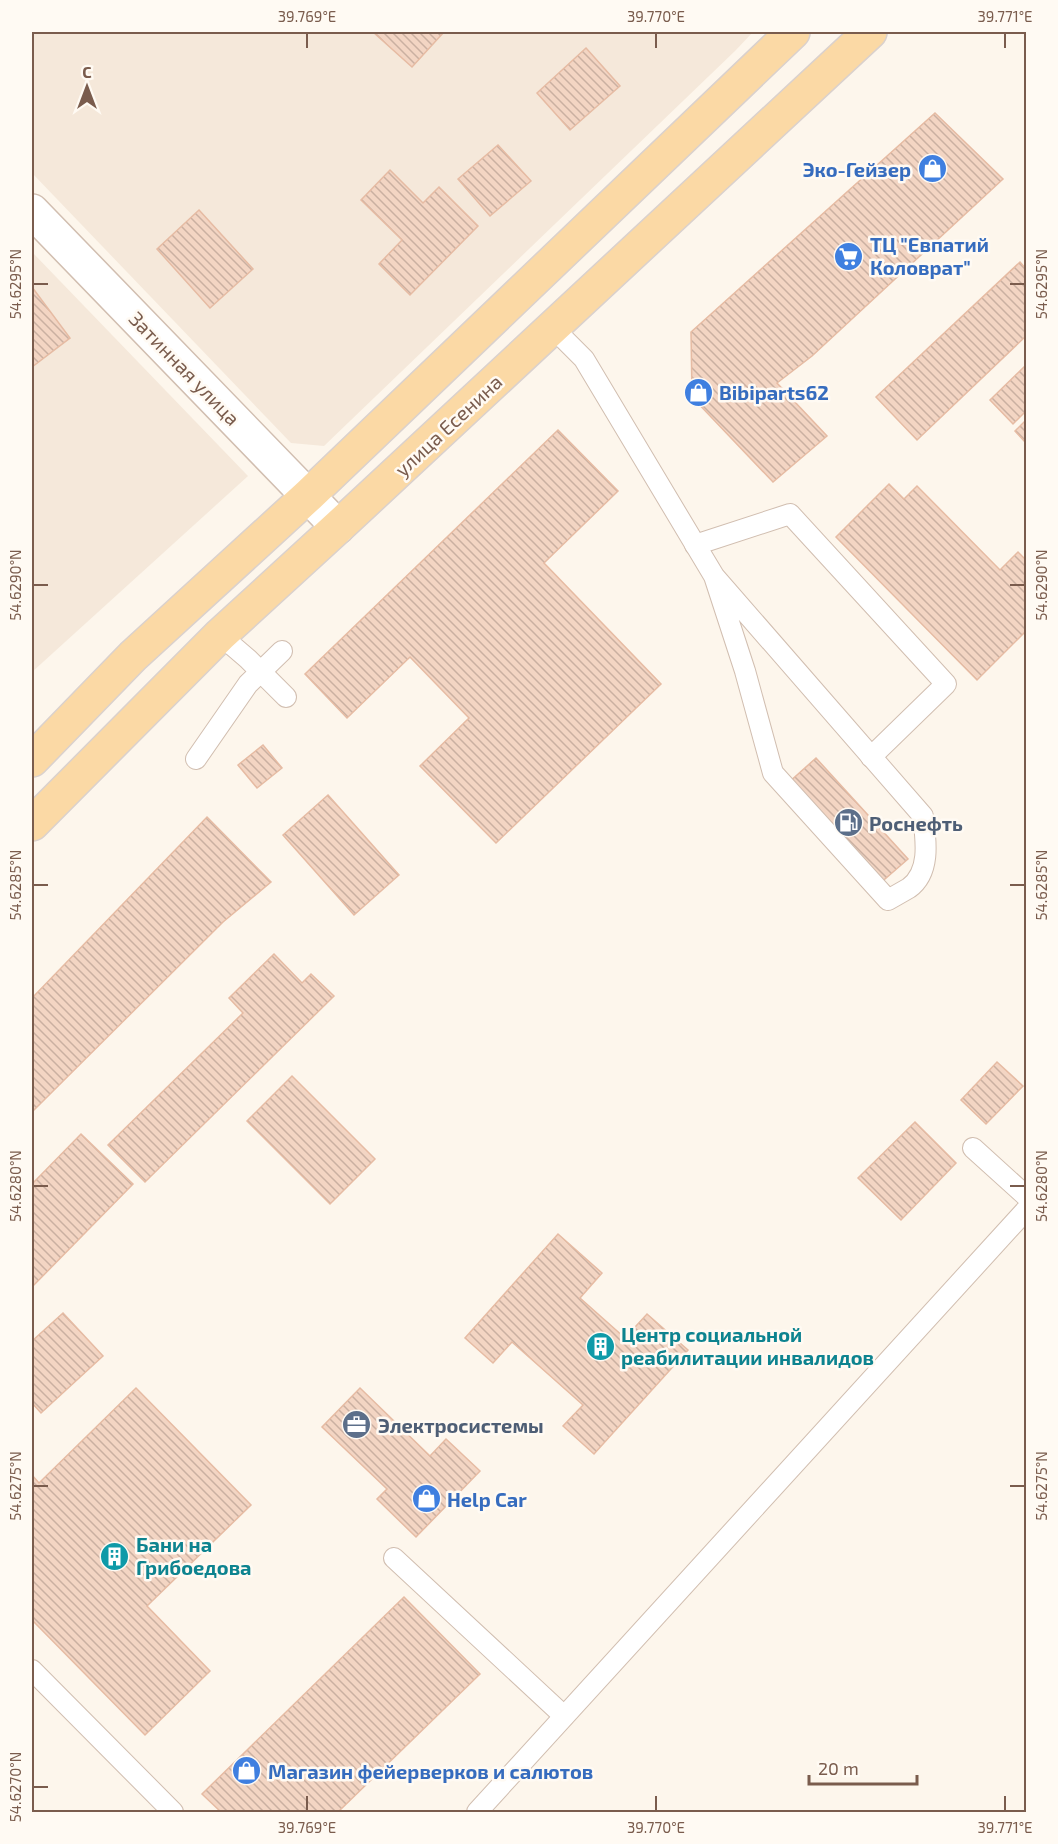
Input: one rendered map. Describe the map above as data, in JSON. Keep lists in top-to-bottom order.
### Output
{
  "streets": {
    "main road": ["улица Есенина"],
    "street": ["Затинная улица"]
  },
  "crossings": [
    ["Затинная улица", "улица Есенина"]
  ],
  "places": {
    "shop": [
      "Эко-Гейзер",
      "Bibiparts62",
      "Help Car",
      "Магазин фейерверков и салютов"
    ],
    "supermarket": ["ТЦ \"Евпатий Коловрат\""],
    "fuel station": ["Роснефть"],
    "building": ["Центр социальной реабилитации инвалидов", "Бани на Грибоедова"],
    "office": ["Электросистемы"]
  },
  "scale_bar": "20 m",
  "north": "top",
  "coordinates": [
    "39.769°E",
    "39.770°E",
    "39.771°E",
    "54.6295°N",
    "54.6290°N",
    "54.6285°N",
    "54.6280°N",
    "54.6275°N",
    "54.6270°N"
  ]
}
